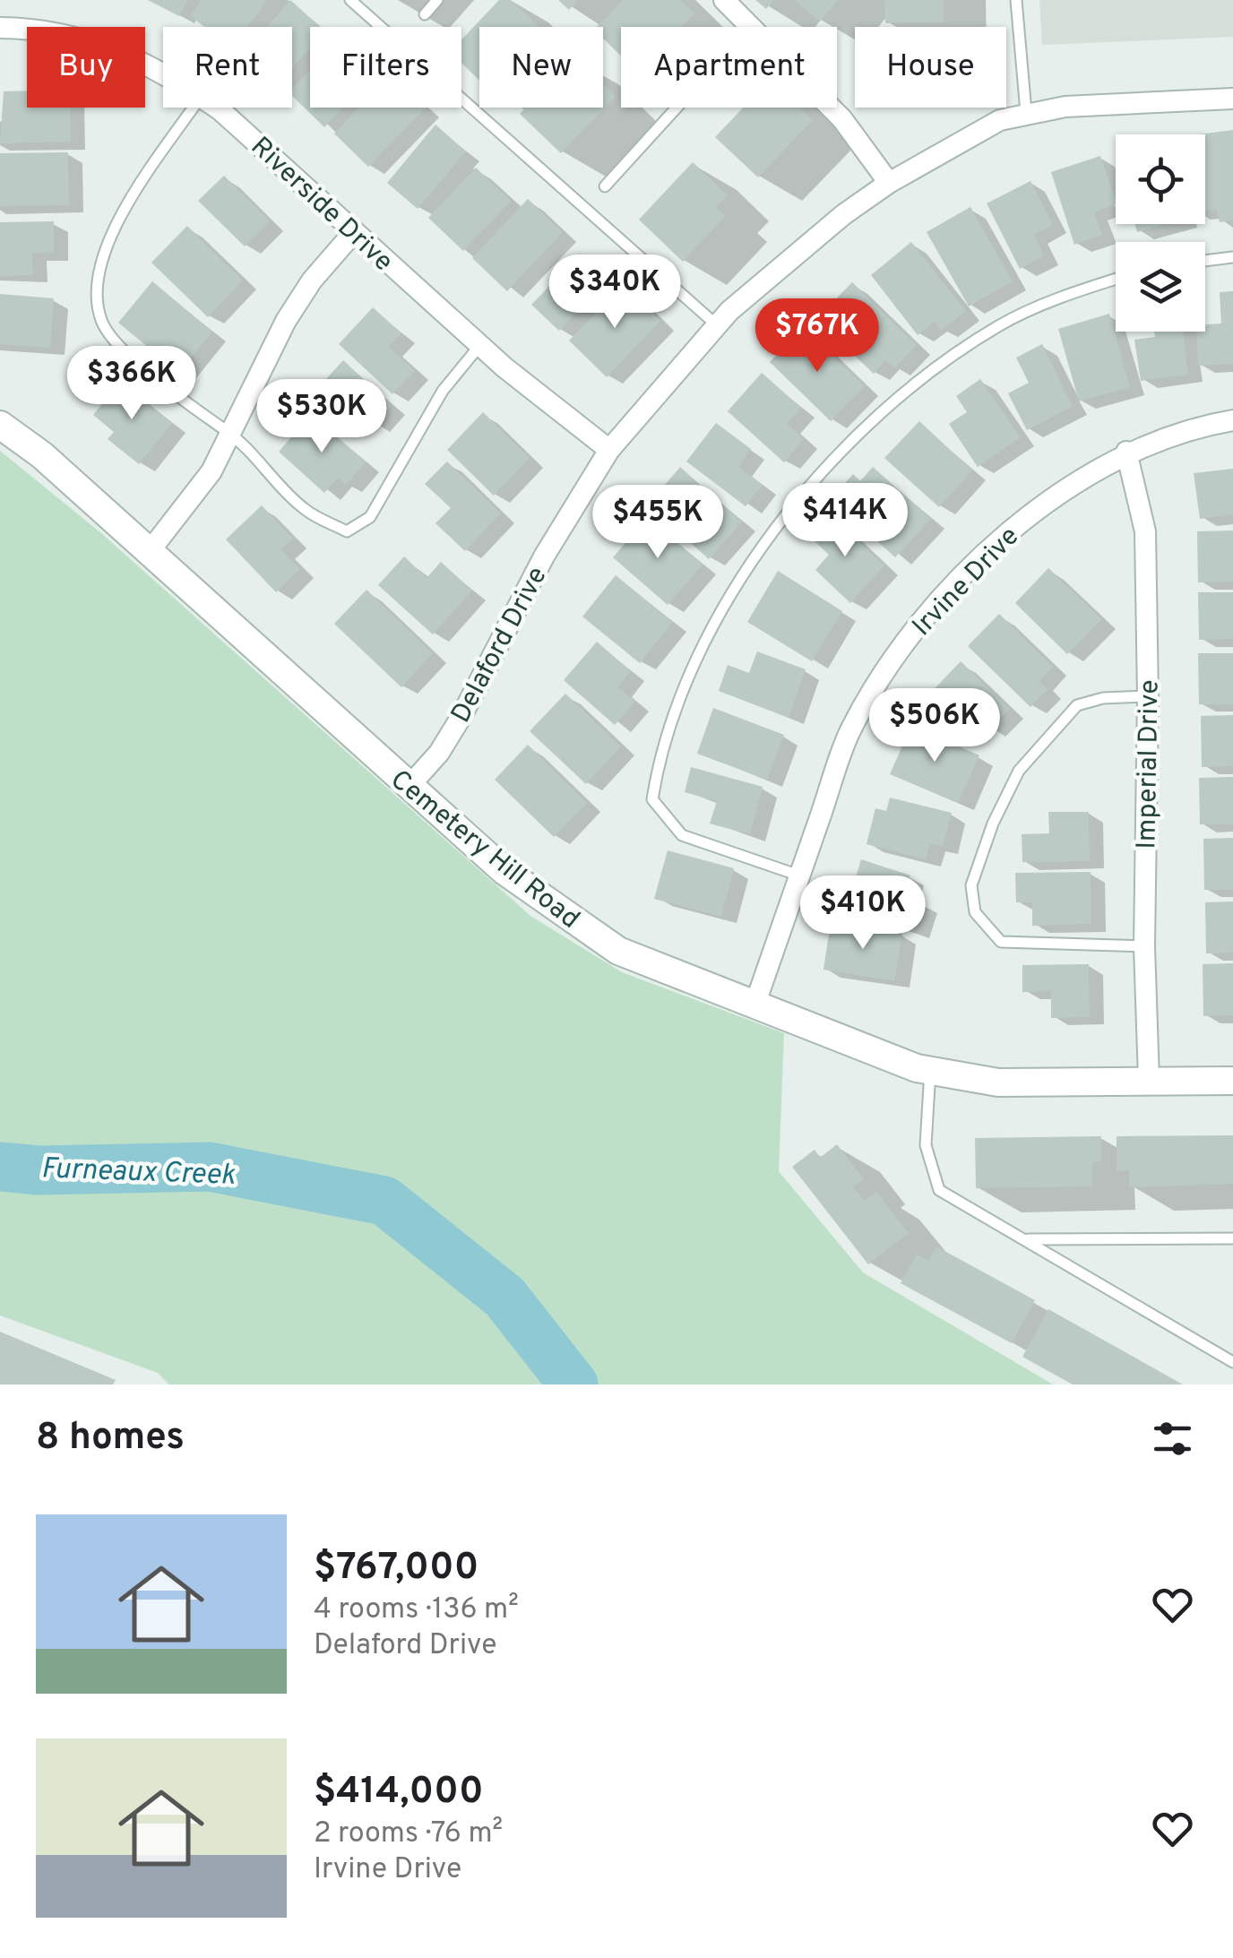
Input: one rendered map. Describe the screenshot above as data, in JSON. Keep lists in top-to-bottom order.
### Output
{
  "streets": {
    "street": [
      "Riverside Drive",
      "Irvine Drive",
      "Delaford Drive",
      "Imperial Drive",
      "Cemetery Hill Road"
    ]
  },
  "crossings": [
    ["Riverside Drive", "Delaford Drive"],
    ["Irvine Drive", "Imperial Drive"],
    ["Irvine Drive", "Cemetery Hill Road"],
    ["Delaford Drive", "Cemetery Hill Road"],
    ["Imperial Drive", "Cemetery Hill Road"]
  ],
  "water": ["Furneaux Creek"],
  "page": {
    "chip": [
      "Buy",
      "Rent",
      "Filters",
      "New",
      "Apartment",
      "House"
    ],
    "price": [
      "$340K",
      "$767K",
      "$366K",
      "$530K",
      "$414K",
      "$455K",
      "$506K",
      "$410K"
    ],
    "heading": "8 homes",
    "list": [
      {
        "name": "$767,000",
        "note": "4 rooms · 136 m² · Delaford Drive"
      },
      {
        "name": "$414,000",
        "note": "2 rooms · 76 m² · Irvine Drive"
      }
    ]
  }
}
